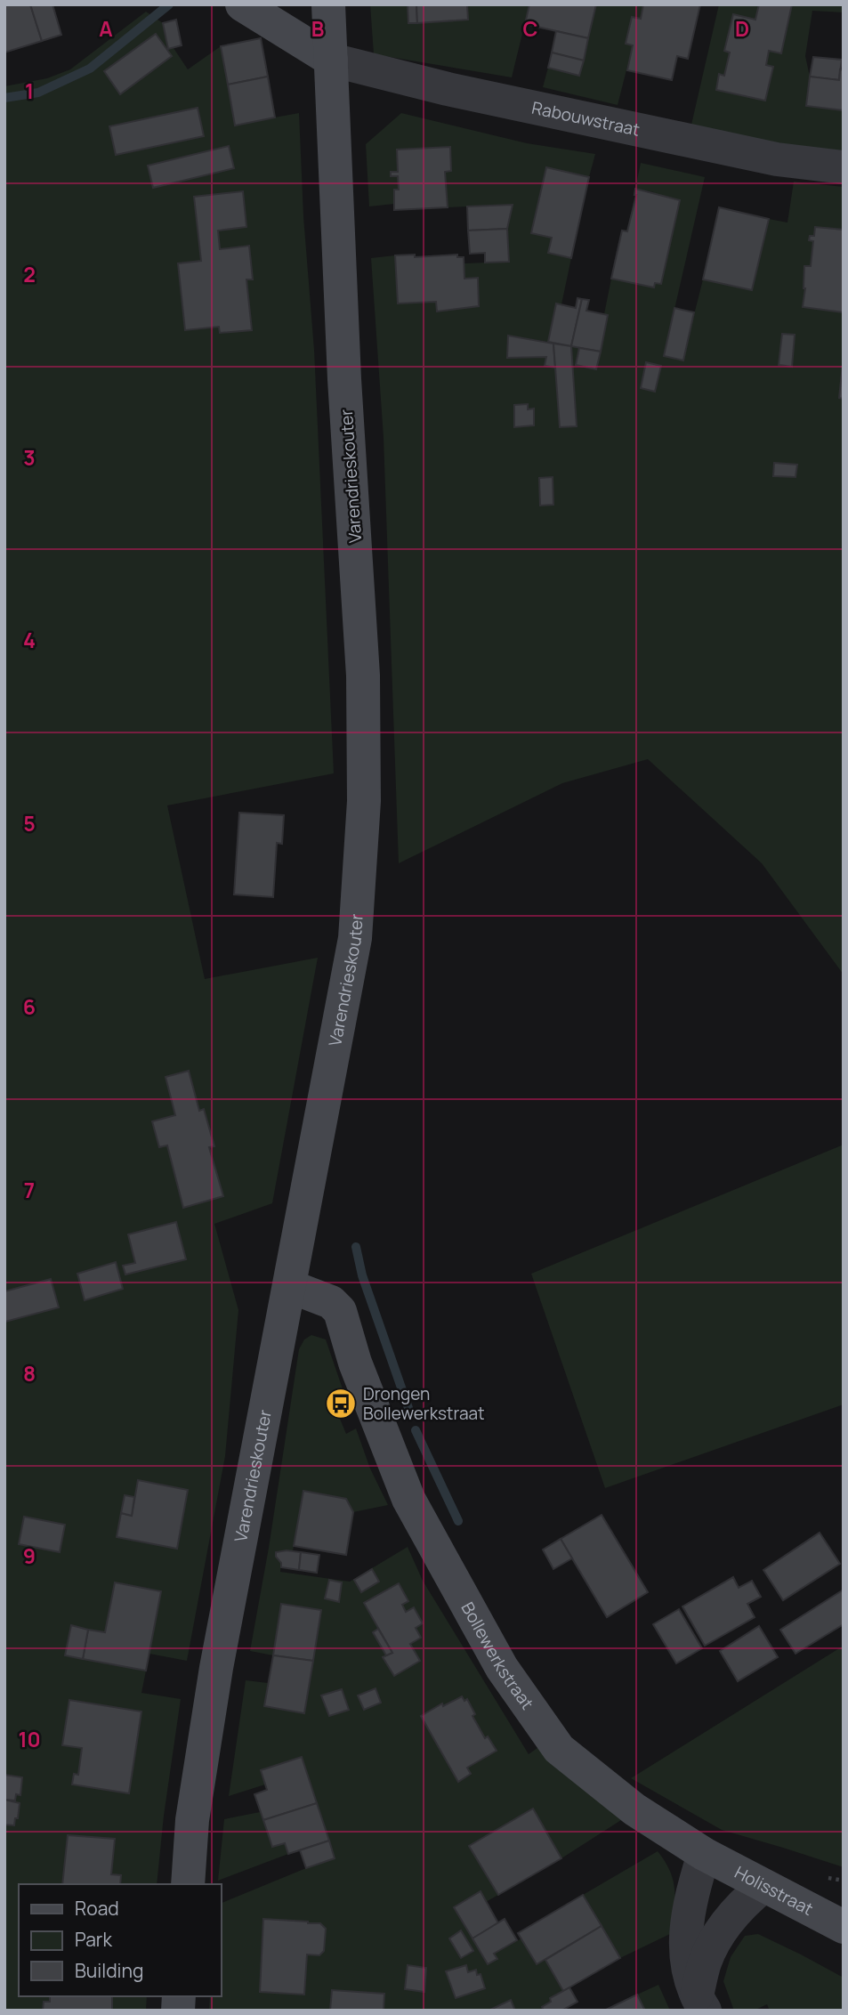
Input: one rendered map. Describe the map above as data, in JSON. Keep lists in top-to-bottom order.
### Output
{
  "streets": {
    "street": [
      "Rabouwstraat",
      "Varendrieskouter",
      "Bollewerkstraat",
      "Holisstraat"
    ]
  },
  "crossings": [
    ["Rabouwstraat", "Varendrieskouter"],
    ["Varendrieskouter", "Bollewerkstraat"],
    ["Bollewerkstraat", "Holisstraat"]
  ],
  "places": {
    "bus stop": ["Drongen Bollewerkstraat"]
  },
  "legend": ["Road", "Park", "Building"],
  "grid": {
    "columns": [
      "A",
      "B",
      "C",
      "D"
    ],
    "rows": [
      "1",
      "2",
      "3",
      "4",
      "5",
      "6",
      "7",
      "8",
      "9",
      "10"
    ]
  }
}
